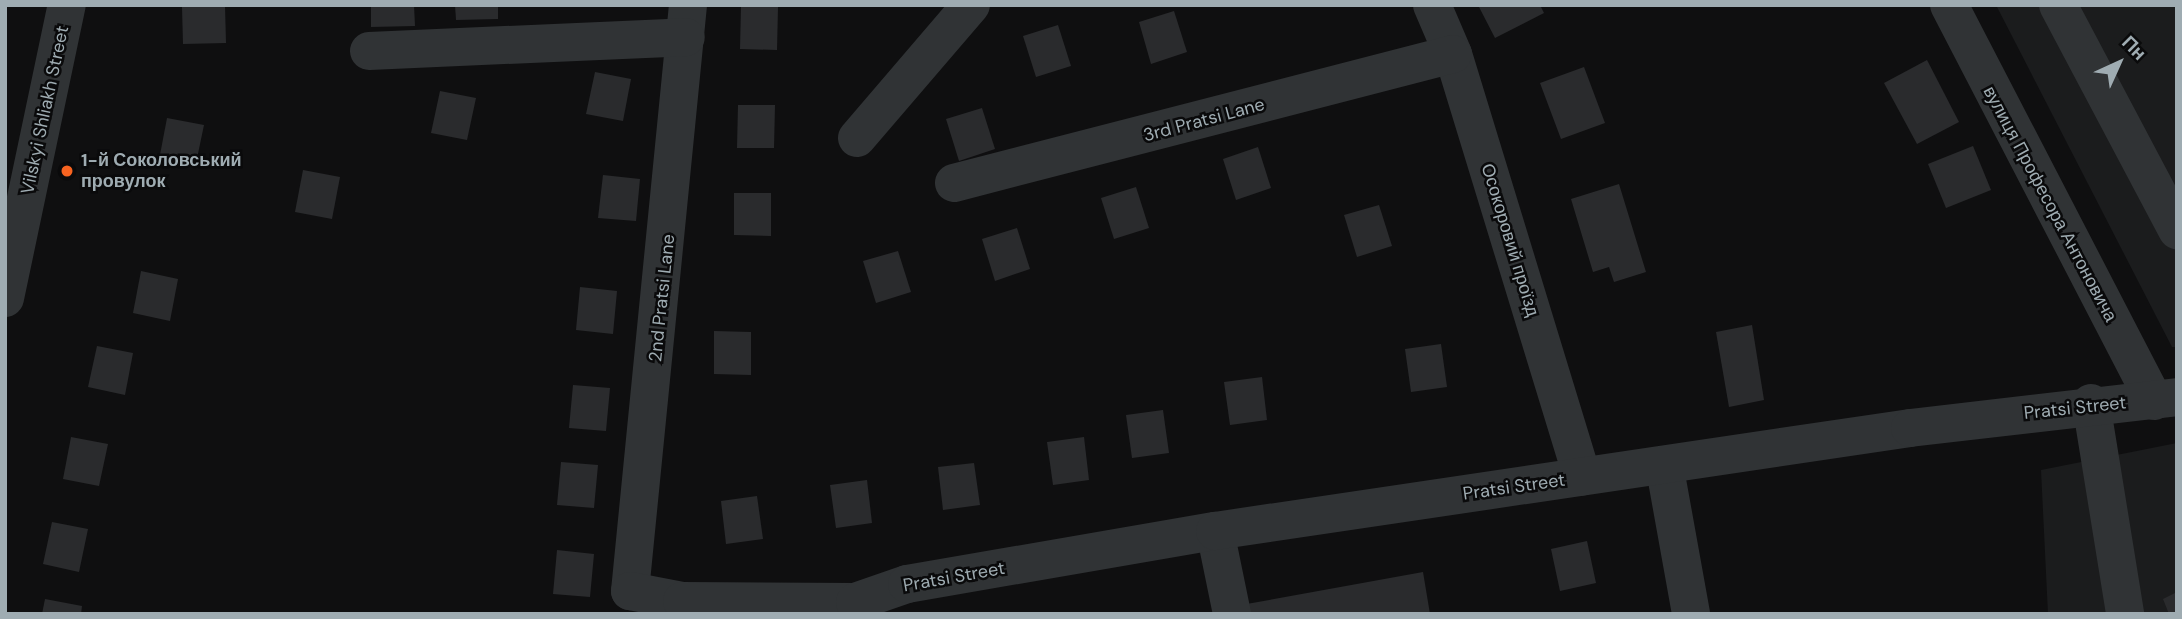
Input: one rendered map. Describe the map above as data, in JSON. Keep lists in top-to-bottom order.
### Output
{
  "streets": {
    "street": [
      "Vilskyi Shliakh Street",
      "3rd Pratsi Lane",
      "вулиця Професора Антоновича",
      "Осокоровий проїзд",
      "2nd Pratsi Lane",
      "Pratsi Street"
    ]
  },
  "crossings": [
    ["3rd Pratsi Lane", "Осокоровий проїзд"],
    ["вулиця Професора Антоновича", "Pratsi Street"],
    ["Осокоровий проїзд", "Pratsi Street"],
    ["2nd Pratsi Lane", "Pratsi Street"]
  ],
  "places": ["1-й Соколовський провулок"],
  "north": "top right"
}
